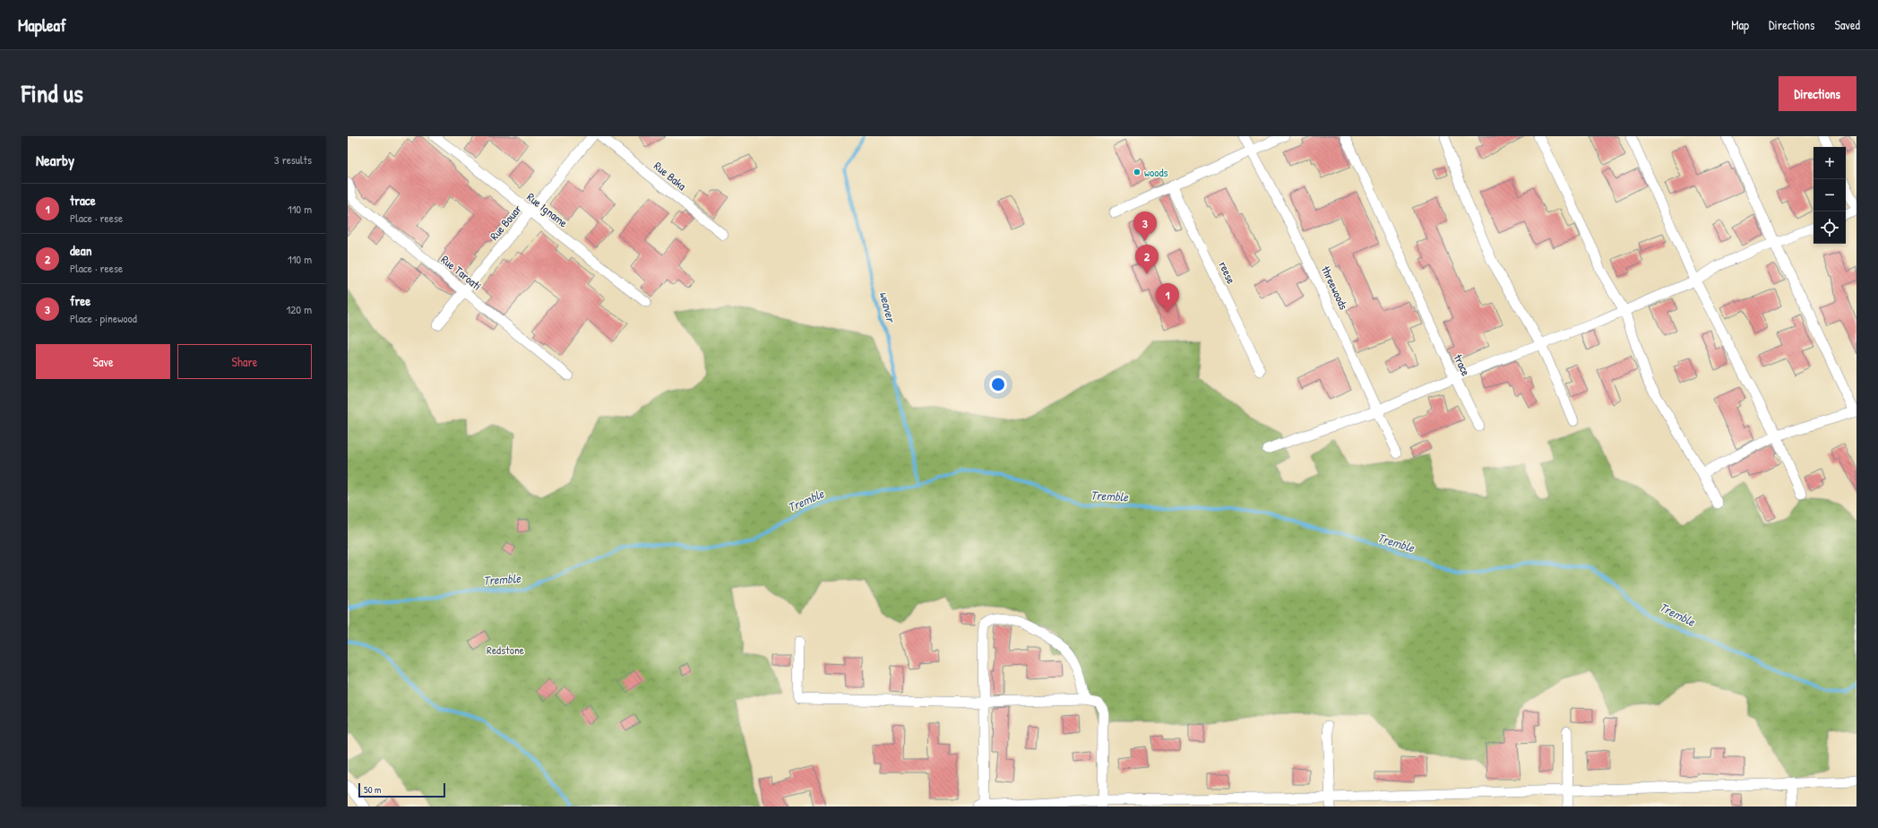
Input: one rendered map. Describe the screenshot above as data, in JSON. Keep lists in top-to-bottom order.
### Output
{
  "streets": {
    "street": [
      "Rue Baka",
      "Rue Igname",
      "Rue Bouar",
      "Rue Taroati",
      "reese",
      "threewoods",
      "trace"
    ]
  },
  "crossings": [
    ["Rue Igname", "Rue Bouar"],
    ["Rue Bouar", "Rue Taroati"]
  ],
  "water": ["weaver", "Tremble"],
  "parks": ["Redstone"],
  "places": ["woods"],
  "scale_bar": "50 m",
  "page": {
    "header": "Mapleaf",
    "nav": ["Map", "Directions", "Saved"],
    "title": "Find us",
    "buttons": [
      "Directions",
      ["Save", "Share"]
    ],
    "heading": ["Nearby", "3 results"],
    "map_buttons": ["+", "−"],
    "list": [
      {
        "mark": "1",
        "name": "trace",
        "note": "Place · reese",
        "value": "110 m"
      },
      {
        "mark": "2",
        "name": "dean",
        "note": "Place · reese",
        "value": "110 m"
      },
      {
        "mark": "3",
        "name": "free",
        "note": "Place · pinewood",
        "value": "120 m"
      }
    ],
    "pins": ["3", "2", "1"],
    "scale": "50 m"
  }
}
